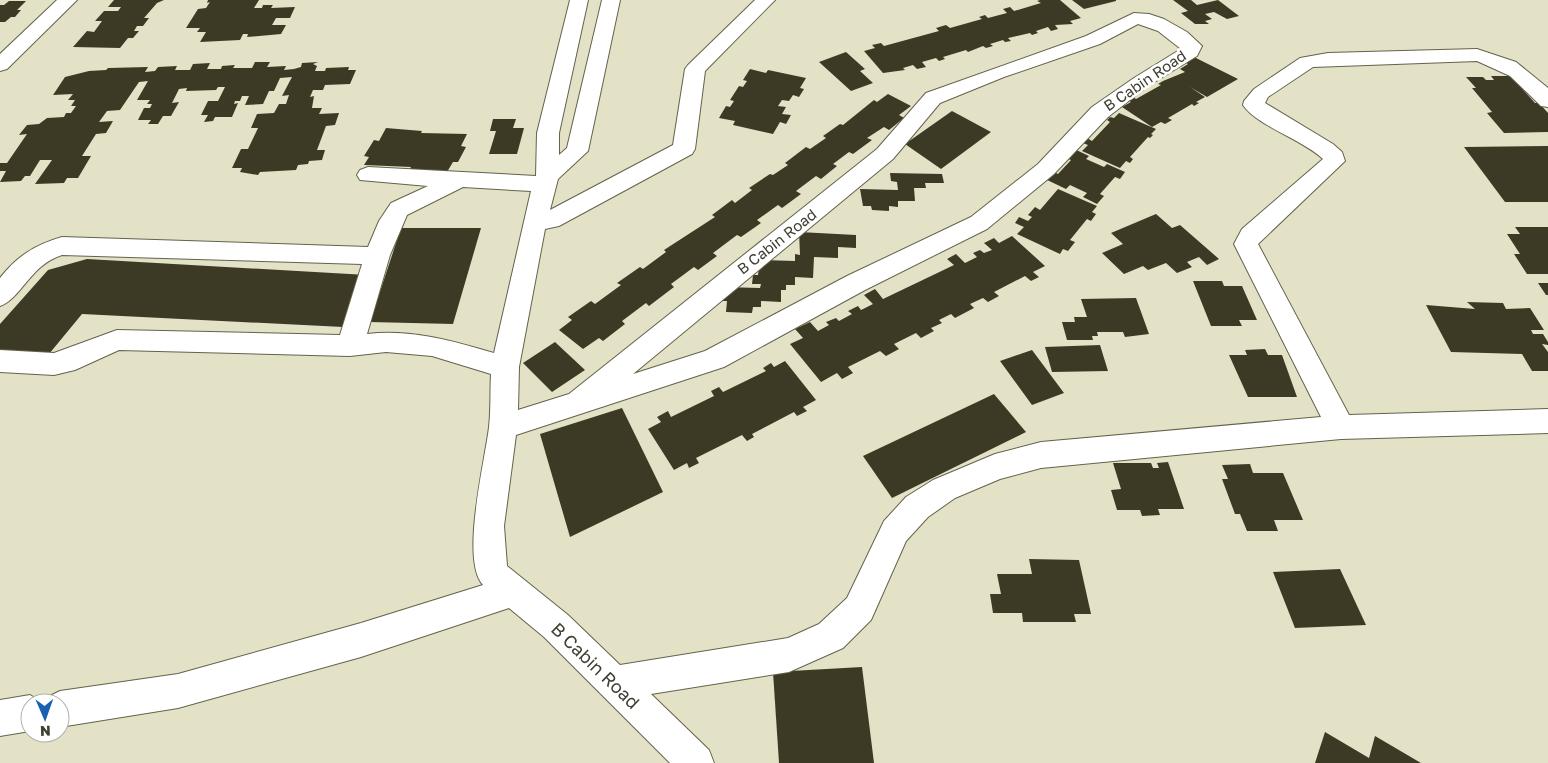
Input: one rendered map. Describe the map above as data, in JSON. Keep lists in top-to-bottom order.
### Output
{
  "streets": {
    "street": ["B Cabin Road"]
  },
  "north": "bottom"
}
